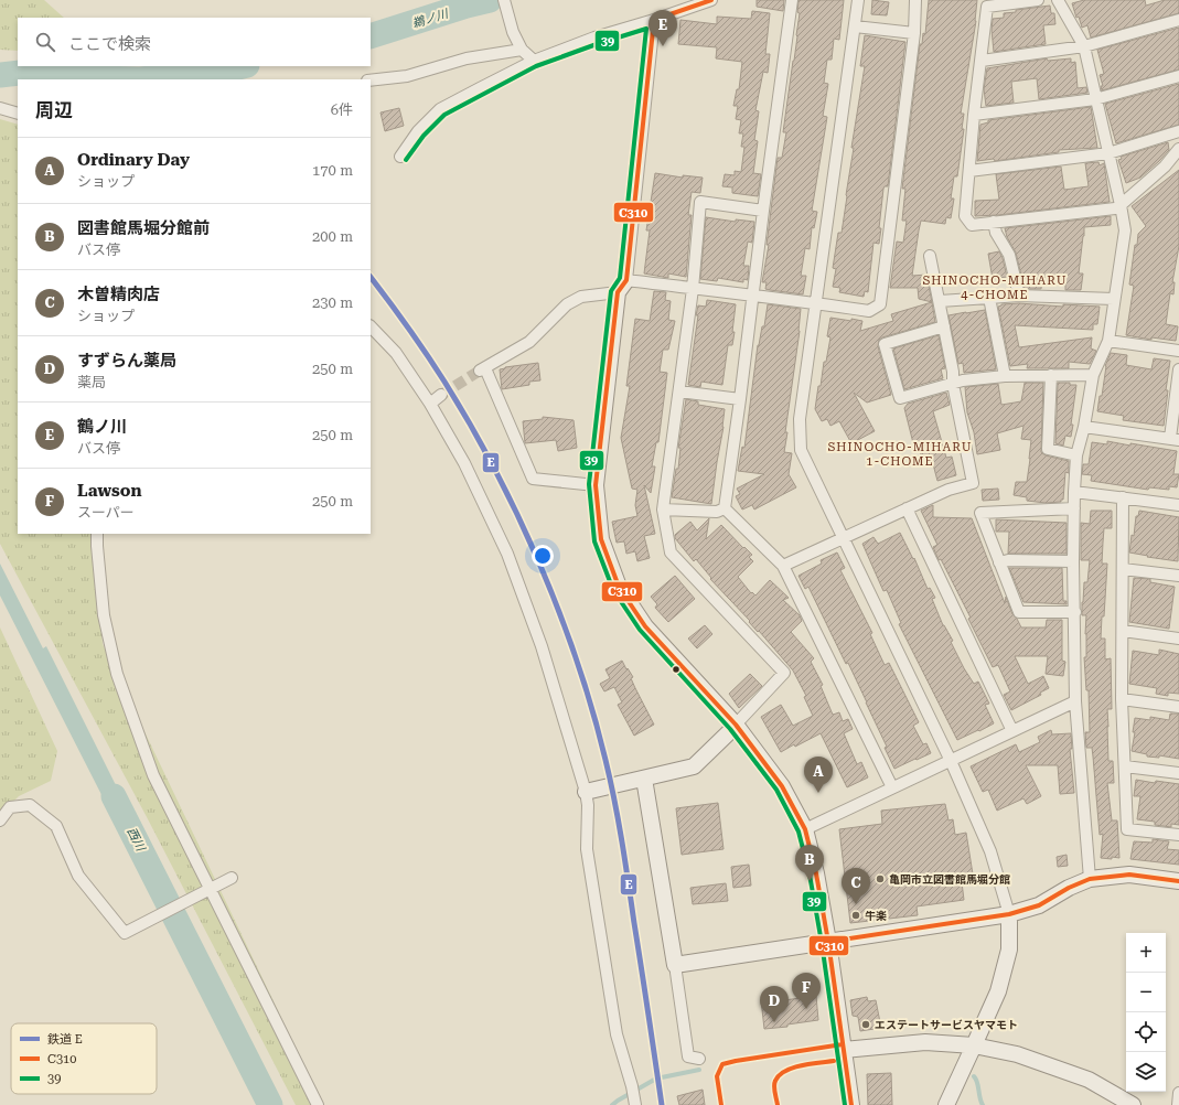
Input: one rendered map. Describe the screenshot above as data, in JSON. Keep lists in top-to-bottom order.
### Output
{
  "districts": ["SHINOCHO-MIHARU 4-CHOME", "SHINOCHO-MIHARU 1-CHOME"],
  "water": ["鵜ノ川", "西川"],
  "places": ["亀岡市立図書館馬堀分館", "牛楽", "エステートサービスヤマモト"],
  "lines": ["transit line C310", "transit line 39", "rail line E"],
  "legend": ["鉄道 E", "C310", "39"],
  "page": {
    "pins": [
      "E",
      "A",
      "B",
      "C",
      "F",
      "D"
    ],
    "search": "ここで検索",
    "heading": ["周辺", "6件"],
    "list": [
      {
        "mark": "A",
        "name": "Ordinary Day",
        "note": "ショップ",
        "value": "170 m"
      },
      {
        "mark": "B",
        "name": "図書館馬堀分館前",
        "note": "バス停",
        "value": "200 m"
      },
      {
        "mark": "C",
        "name": "木曽精肉店",
        "note": "ショップ",
        "value": "230 m"
      },
      {
        "mark": "D",
        "name": "すずらん薬局",
        "note": "薬局",
        "value": "250 m"
      },
      {
        "mark": "E",
        "name": "鶴ノ川",
        "note": "バス停",
        "value": "250 m"
      },
      {
        "mark": "F",
        "name": "Lawson",
        "note": "スーパー",
        "value": "250 m"
      }
    ],
    "map_buttons": ["+", "−"]
  }
}
